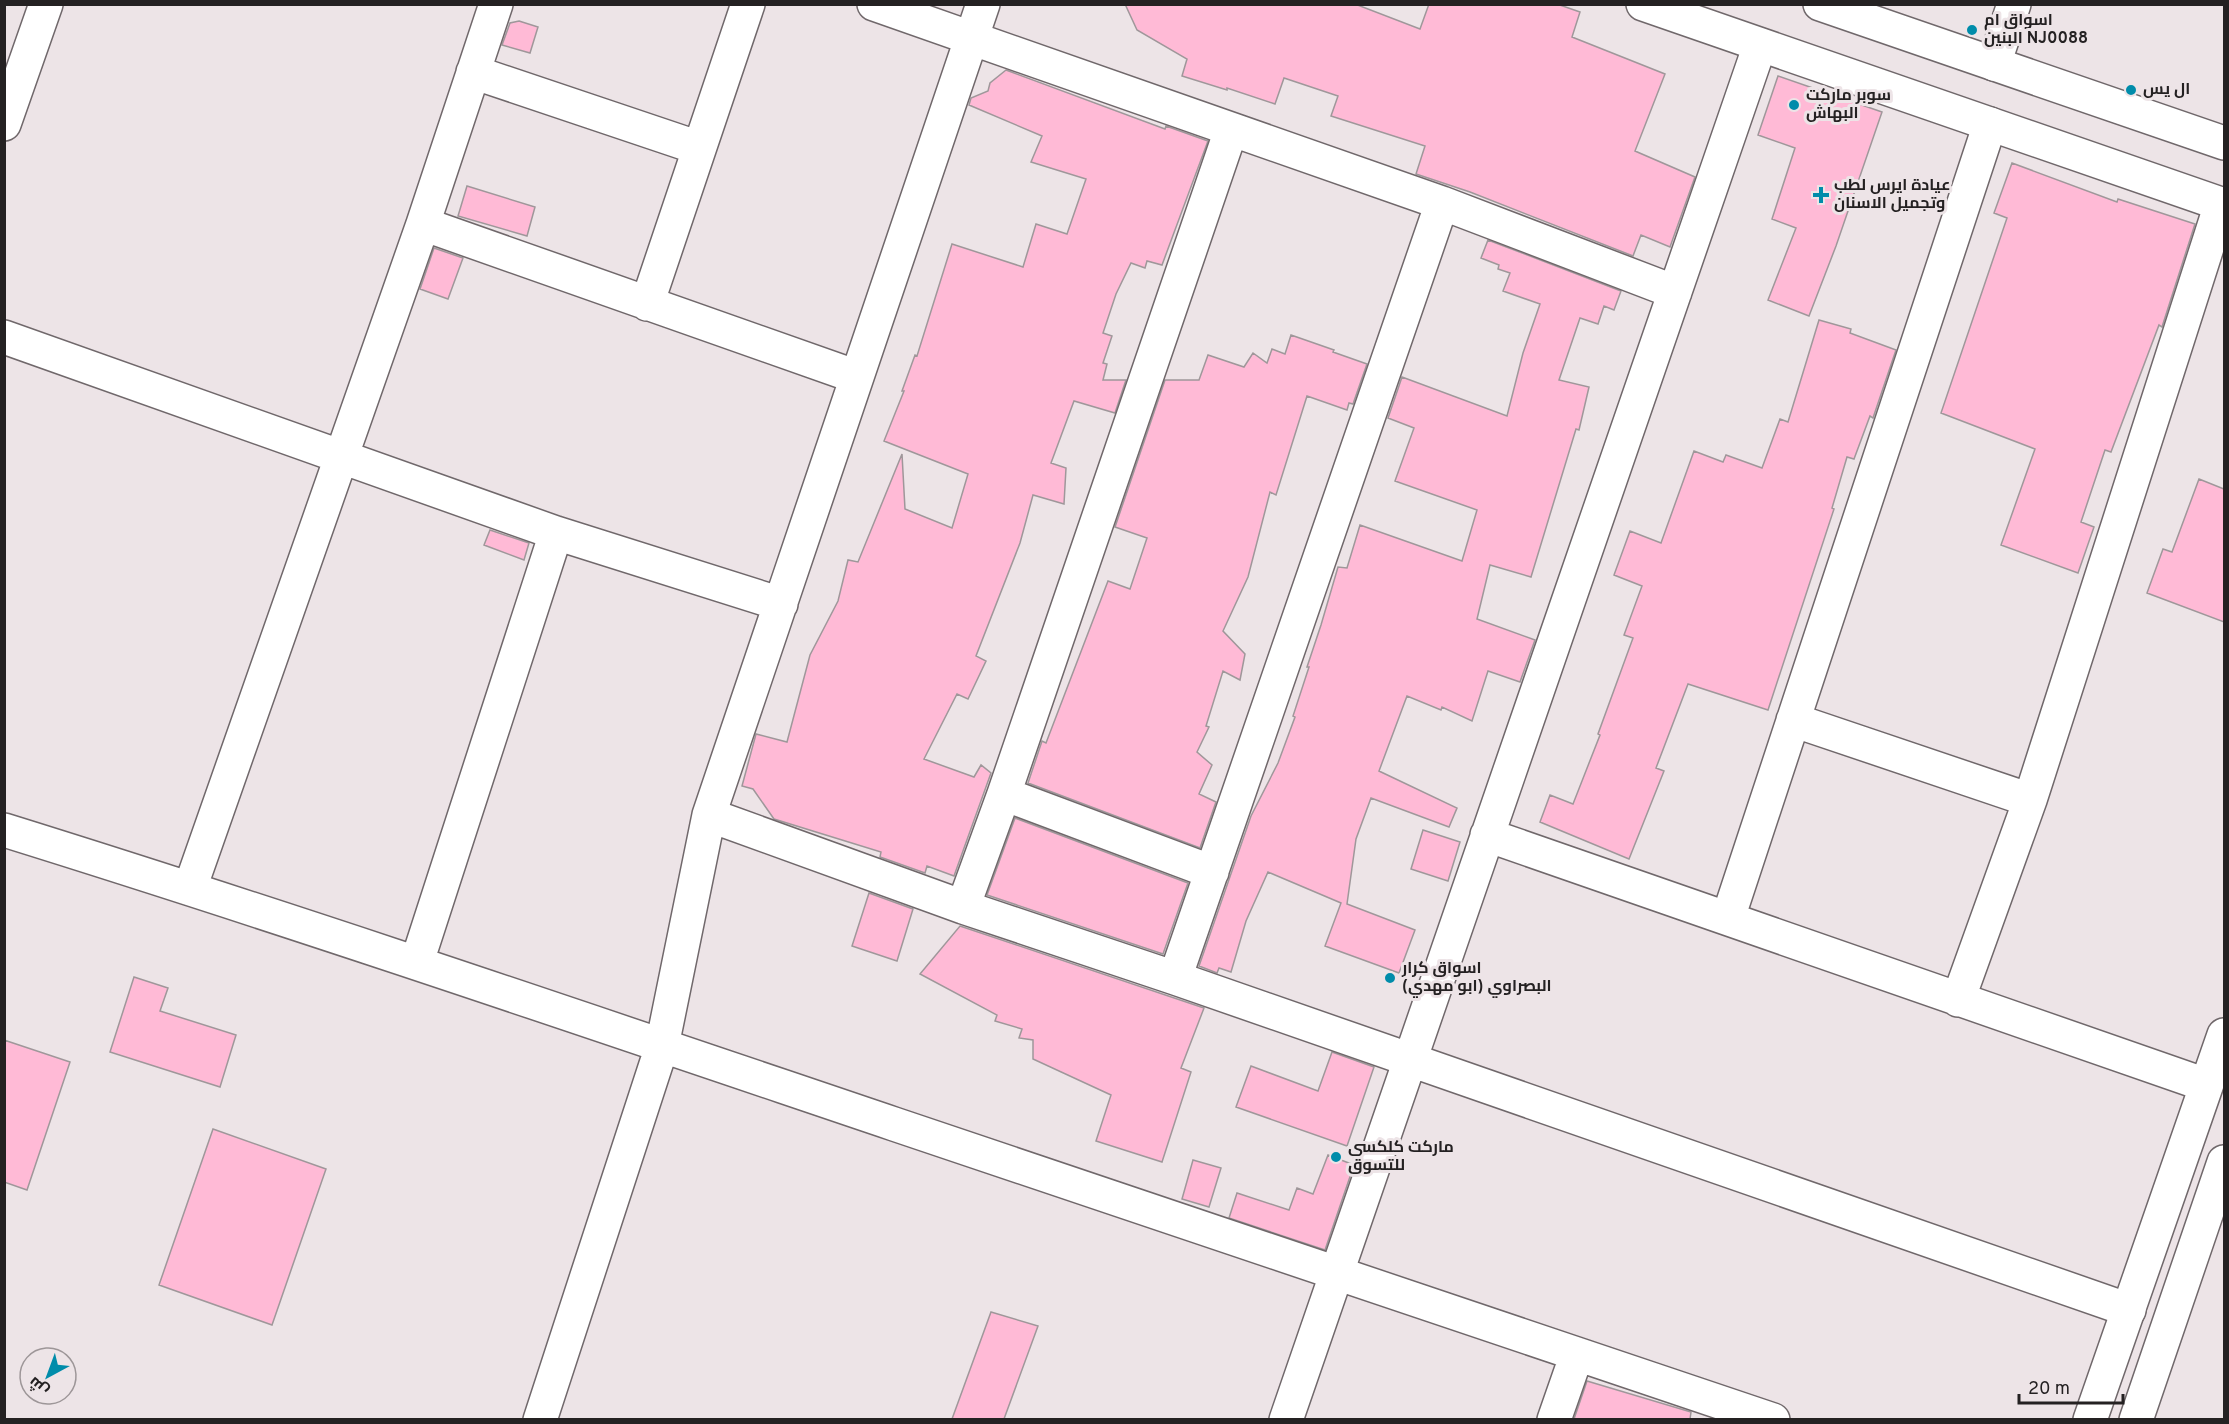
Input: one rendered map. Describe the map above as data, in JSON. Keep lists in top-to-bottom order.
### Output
{
  "places": {
    "other": [
      "اسواق ام البنين NJ0088",
      "ال يس",
      "سوبر ماركت البهاش",
      "اسواق كرار البصراوي (ابو مهدي)",
      "ماركت كلكسي للتسوق"
    ],
    "health": ["عيادة ايرس لطب وتجميل الاسنان"]
  },
  "scale_bar": "20 m",
  "north": "bottom left"
}
